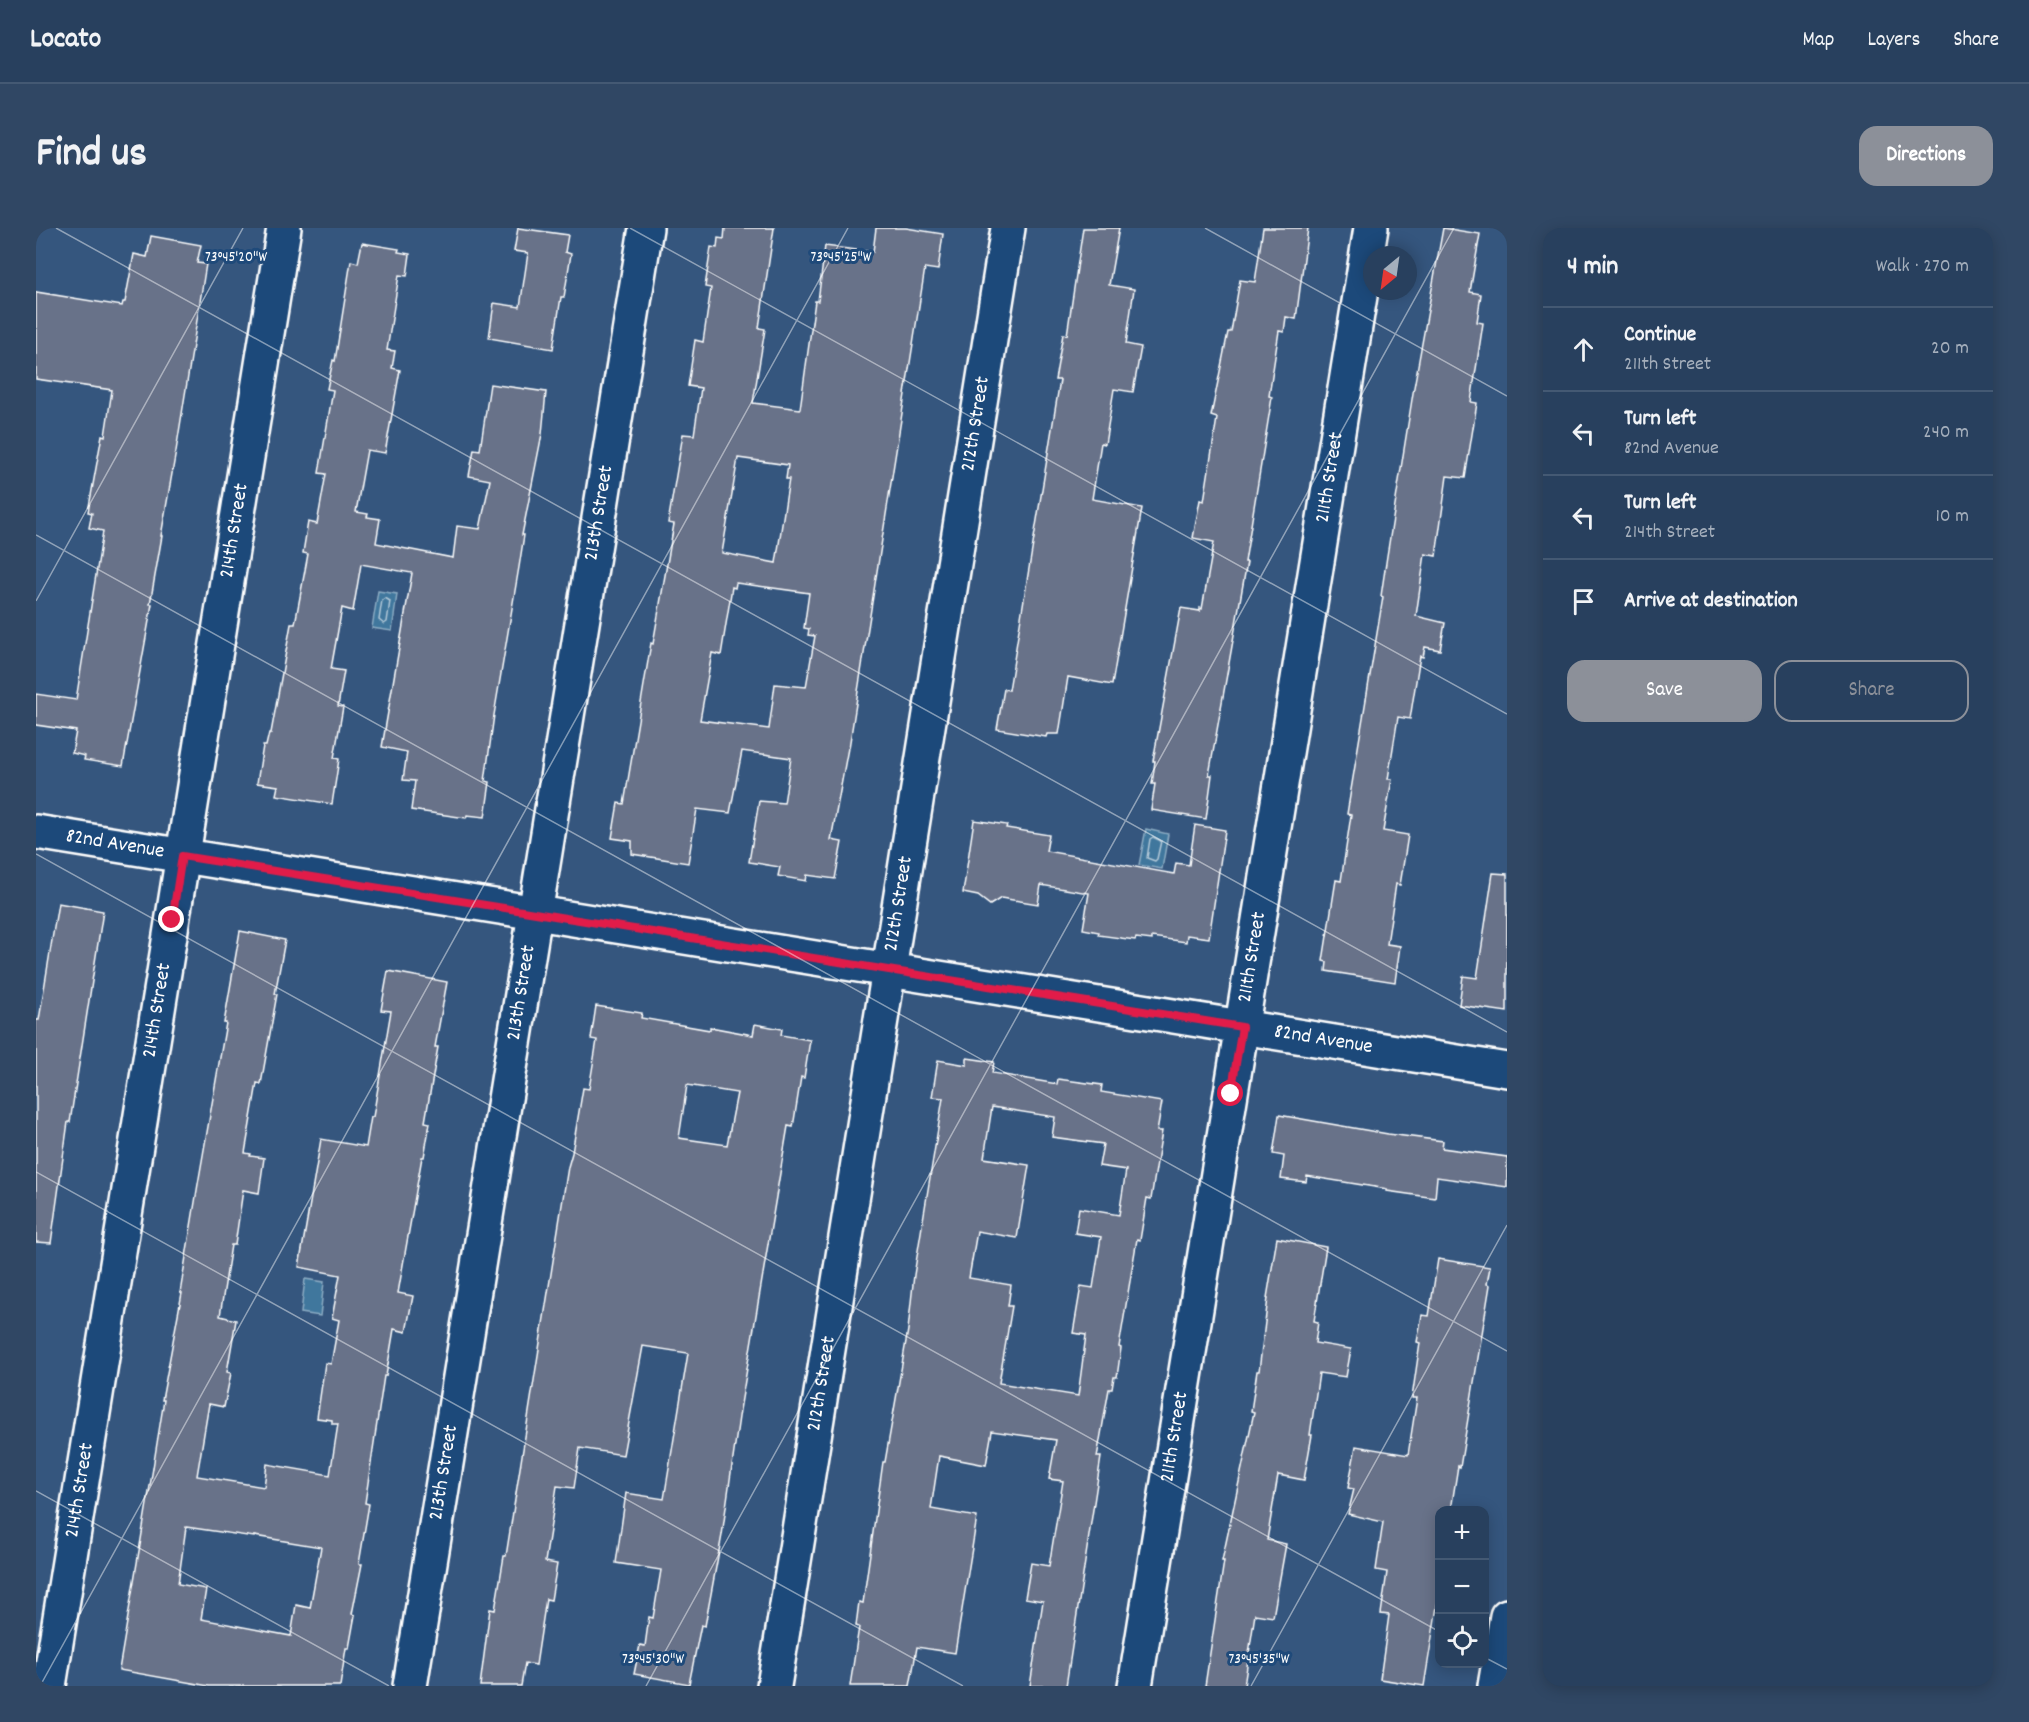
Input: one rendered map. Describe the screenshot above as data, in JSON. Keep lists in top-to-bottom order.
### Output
{
  "streets": {
    "street": [
      "212th Street",
      "211th Street",
      "213th Street",
      "214th Street",
      "82nd Avenue"
    ]
  },
  "crossings": [
    ["212th Street", "82nd Avenue"],
    ["211th Street", "82nd Avenue"],
    ["213th Street", "82nd Avenue"],
    ["214th Street", "82nd Avenue"]
  ],
  "north": "bottom left",
  "page": {
    "header": "Locato",
    "nav": ["Map", "Layers", "Share"],
    "title": "Find us",
    "buttons": [
      "Directions",
      ["Save", "Share"]
    ],
    "heading": ["4 min", "Walk · 270 m"],
    "list": [
      ["Continue", "211th Street", "20 m"],
      ["Turn left", "82nd Avenue", "240 m"],
      ["Turn left", "214th Street", "10 m"],
      "Arrive at destination"
    ],
    "map_buttons": ["+", "−"]
  },
  "coordinates": [
    "73°45'20\"W",
    "73°45'25\"W",
    "73°45'30\"W",
    "73°45'35\"W"
  ]
}
